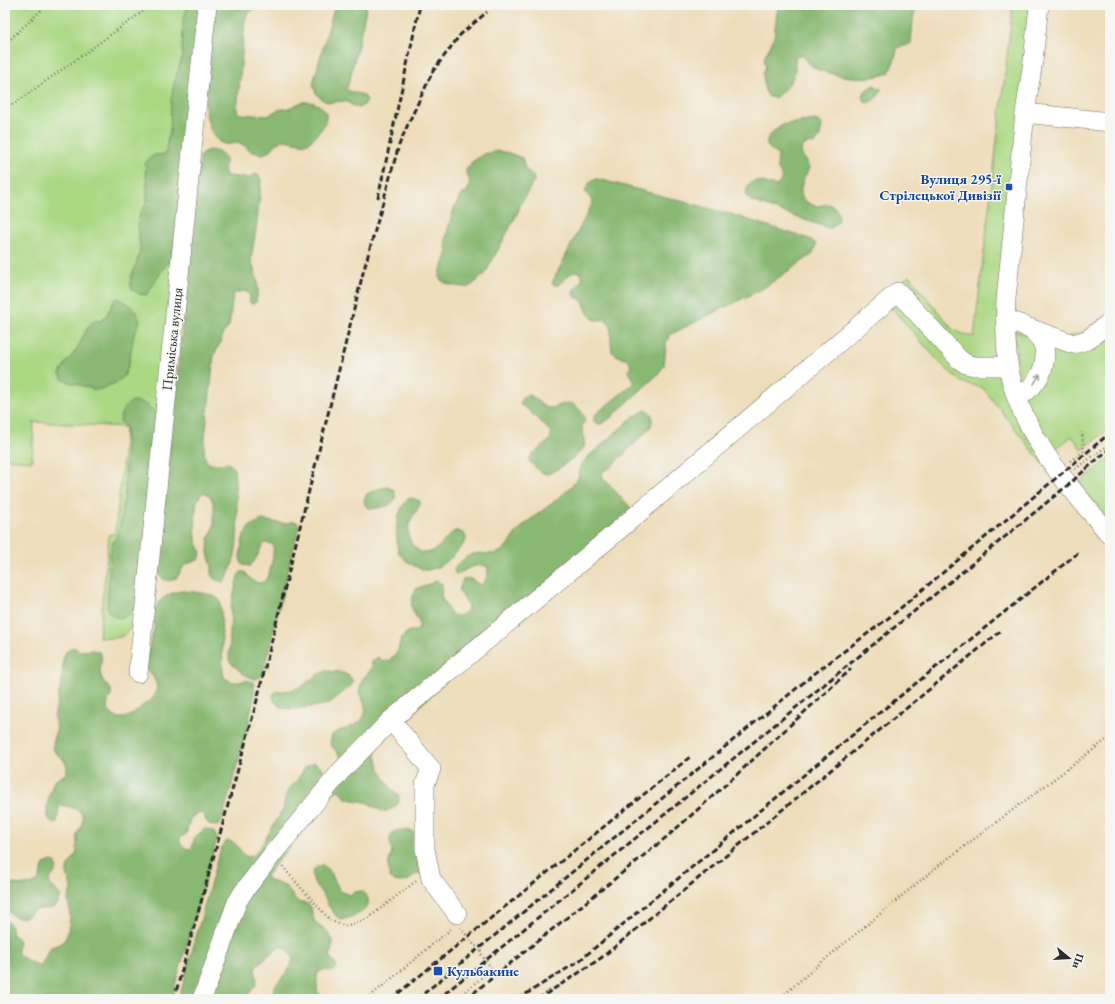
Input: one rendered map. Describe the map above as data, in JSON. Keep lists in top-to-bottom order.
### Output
{
  "streets": {
    "street": ["Приміська вулиця"]
  },
  "places": {
    "transit": ["Вулиця 295-ї Стрілецької Дивізії", "Кульбакине"]
  },
  "north": "right"
}
